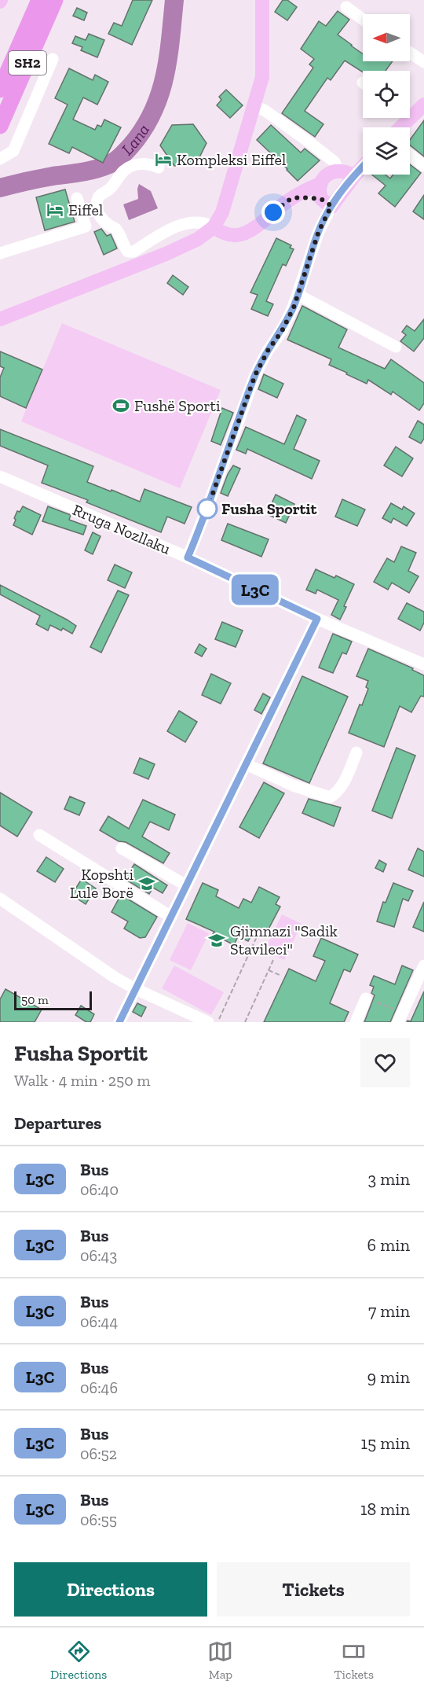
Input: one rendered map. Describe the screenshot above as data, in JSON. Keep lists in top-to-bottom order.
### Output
{
  "streets": {
    "highway": ["SH2"],
    "street": ["Rruga Nozllaku"]
  },
  "water": ["Lana"],
  "places": {
    "hotel": ["Kompleksi Eiffel", "Eiffel"],
    "sports": ["Fushë Sporti"],
    "other": ["Fusha Sportit"],
    "school or university": ["Kopshti Lule Borë", "Gjimnazi \"Sadik Stavileci\""]
  },
  "lines": ["bus line L3C"],
  "scale_bar": "50 m",
  "north": "left",
  "page": {
    "on_map": "L3C",
    "scale": "50 m",
    "heading": [
      ["Fusha Sportit", "Walk · 4 min · 250 m"],
      "Departures"
    ],
    "list": [
      {
        "mark": "L3C",
        "name": "Bus",
        "note": "06:40",
        "value": "3 min"
      },
      {
        "mark": "L3C",
        "name": "Bus",
        "note": "06:43",
        "value": "6 min"
      },
      {
        "mark": "L3C",
        "name": "Bus",
        "note": "06:44",
        "value": "7 min"
      },
      {
        "mark": "L3C",
        "name": "Bus",
        "note": "06:46",
        "value": "9 min"
      },
      {
        "mark": "L3C",
        "name": "Bus",
        "note": "06:52",
        "value": "15 min"
      },
      {
        "mark": "L3C",
        "name": "Bus",
        "note": "06:55",
        "value": "18 min"
      }
    ],
    "buttons": ["Directions", "Tickets"],
    "tabs": ["Directions", "Map", "Tickets"]
  }
}
